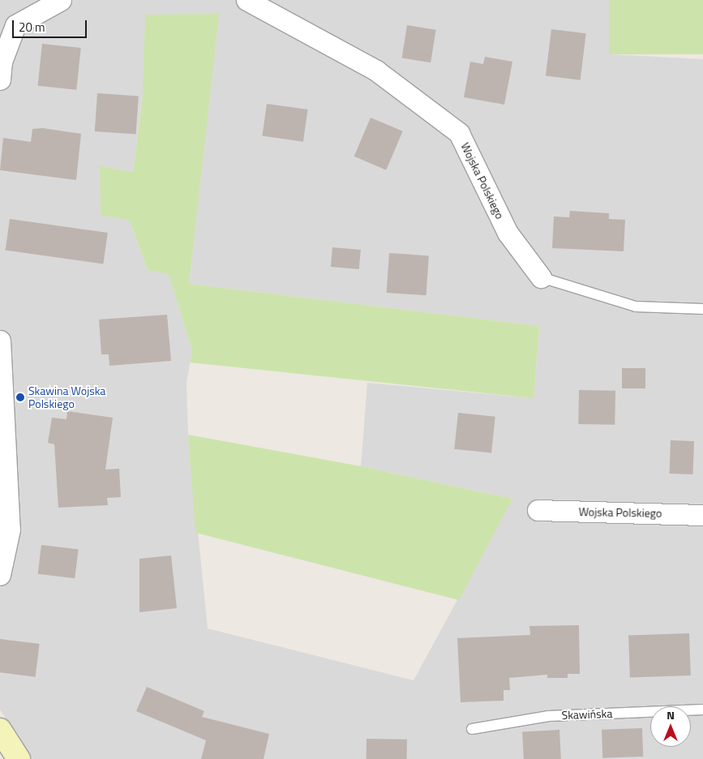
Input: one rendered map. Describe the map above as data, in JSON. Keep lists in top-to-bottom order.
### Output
{
  "streets": {
    "street": ["Wojska Polskiego"],
    "lane": ["Skawińska"]
  },
  "places": ["Skawina Wojska Polskiego"],
  "scale_bar": "20 m",
  "north": "top"
}
